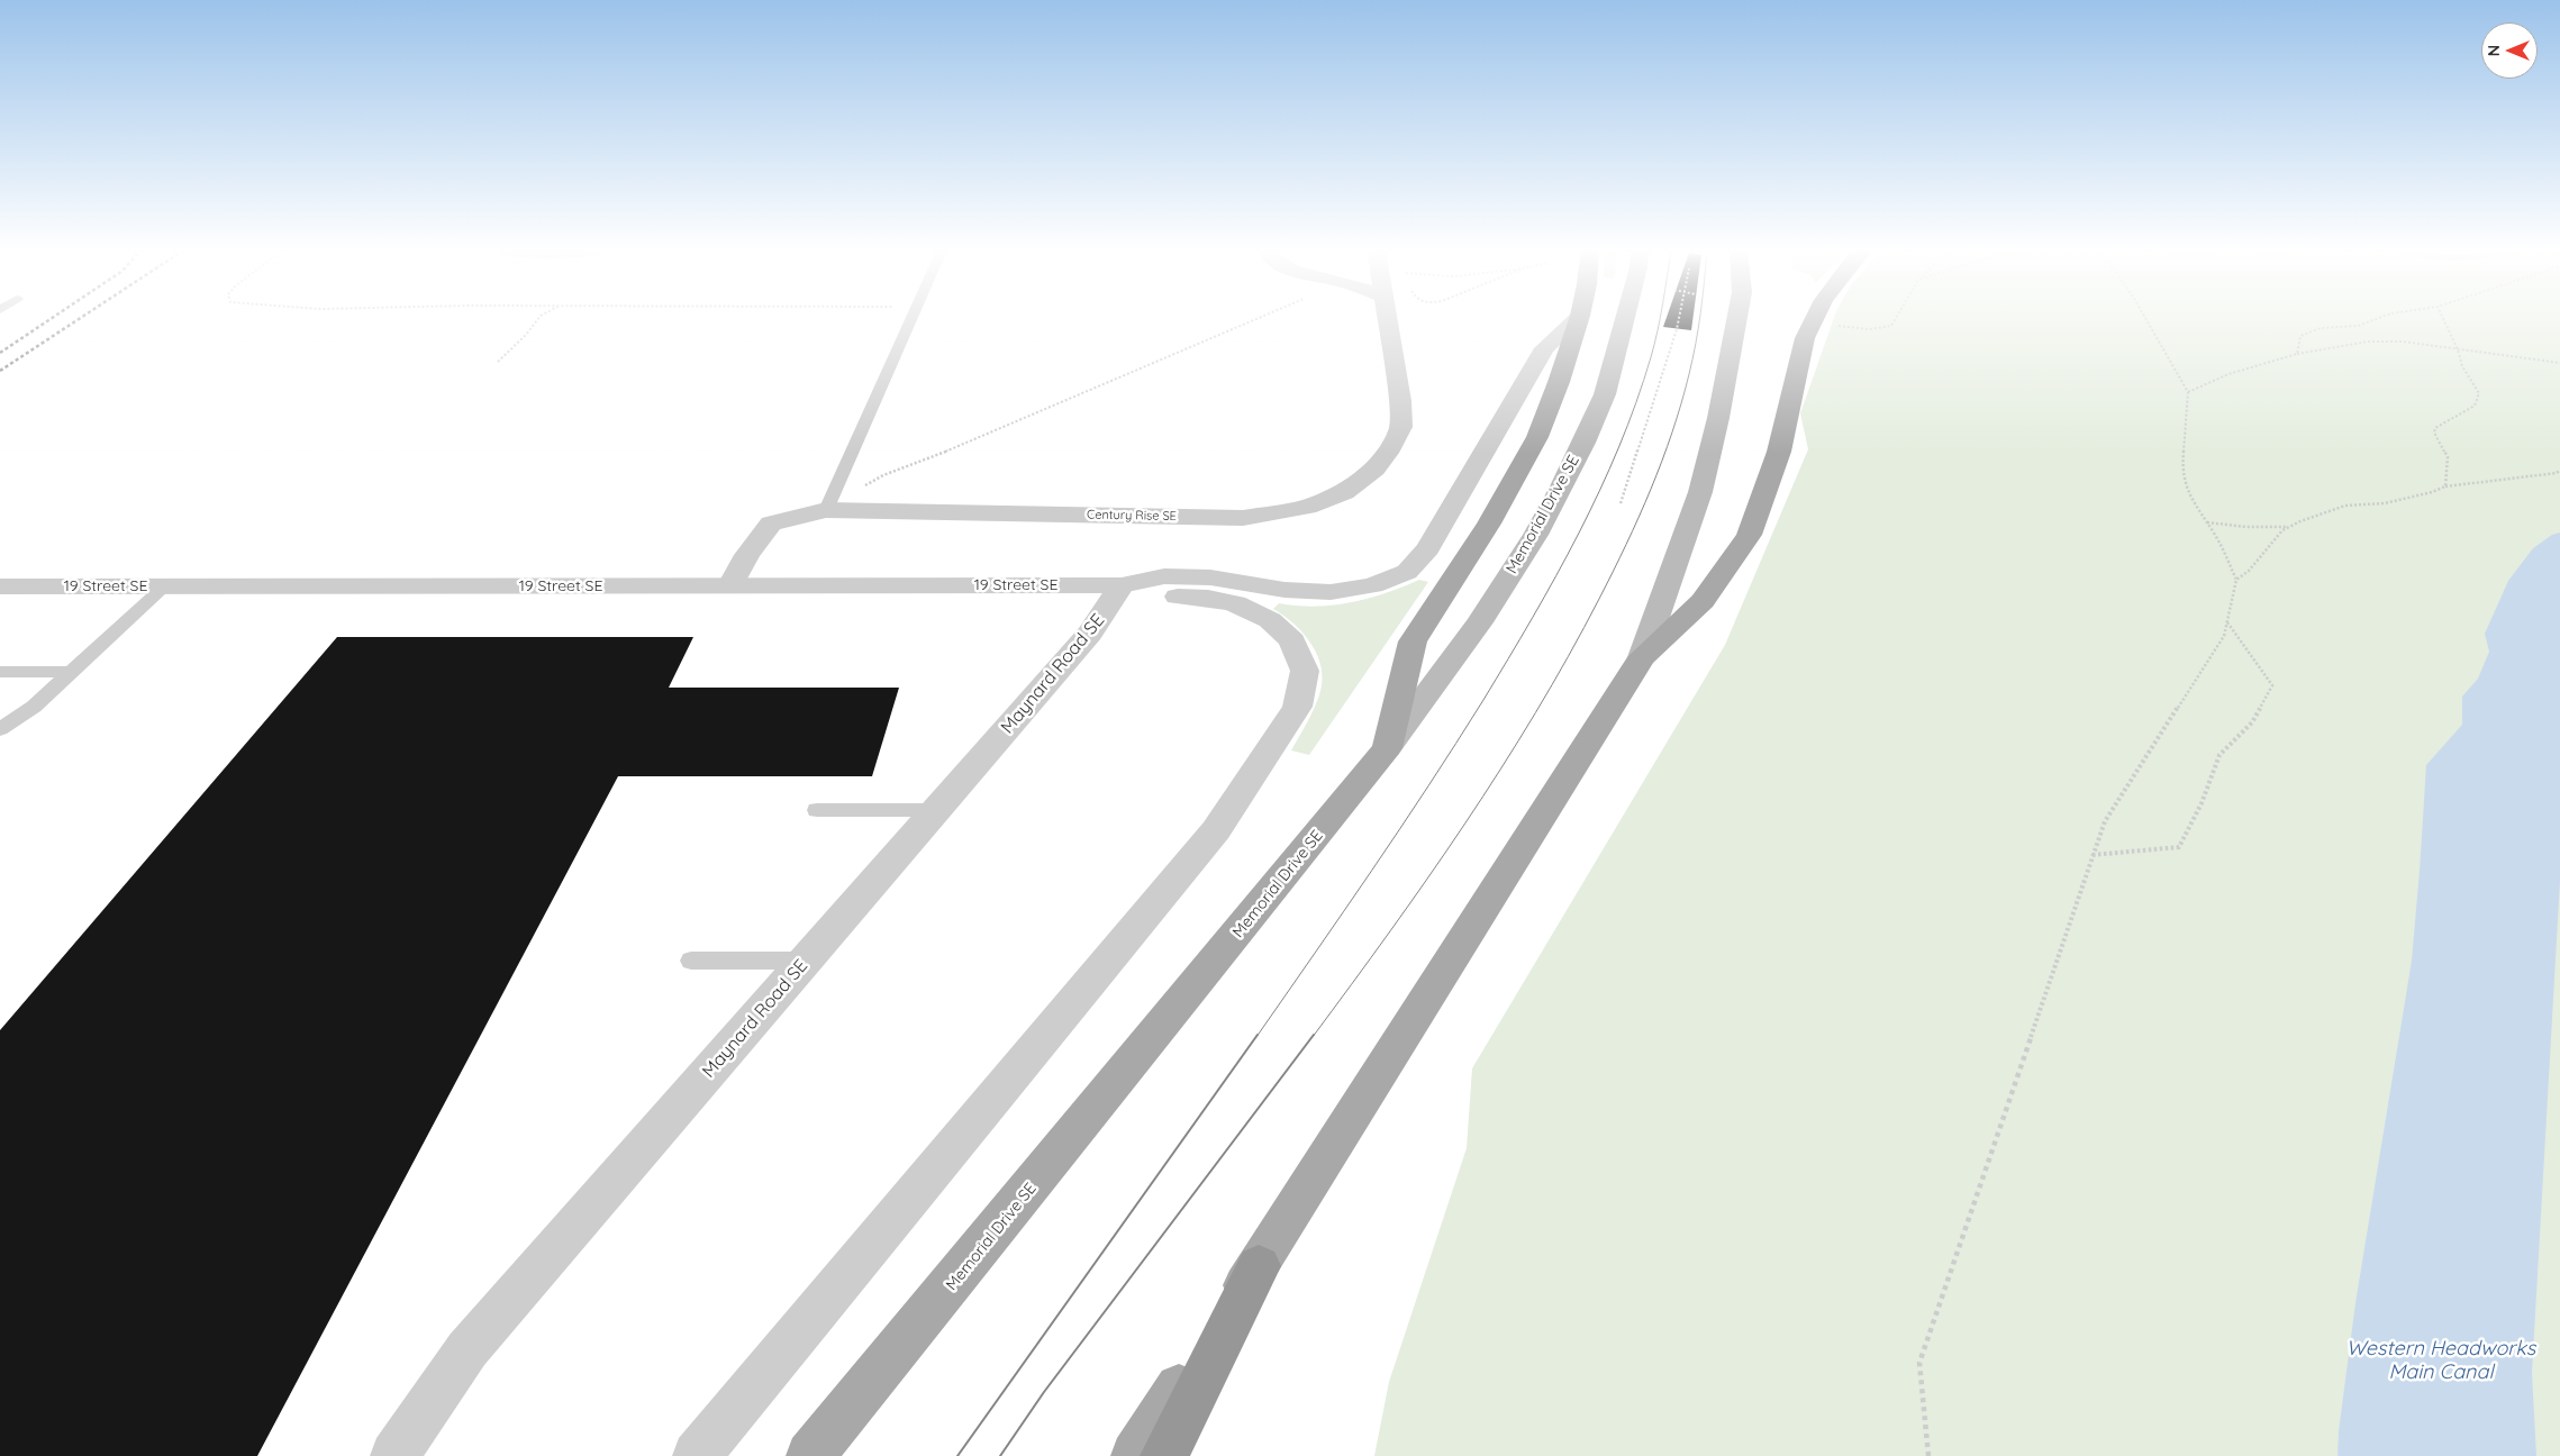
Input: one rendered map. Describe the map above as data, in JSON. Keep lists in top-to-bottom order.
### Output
{
  "streets": {
    "main road": ["Memorial Drive SE"],
    "street": ["Century Rise SE", "19 Street SE", "Maynard Road SE"]
  },
  "crossings": [
    ["Century Rise SE", "19 Street SE"],
    ["19 Street SE", "Maynard Road SE"]
  ],
  "water": ["Western Headworks Main Canal"],
  "north": "left"
}
